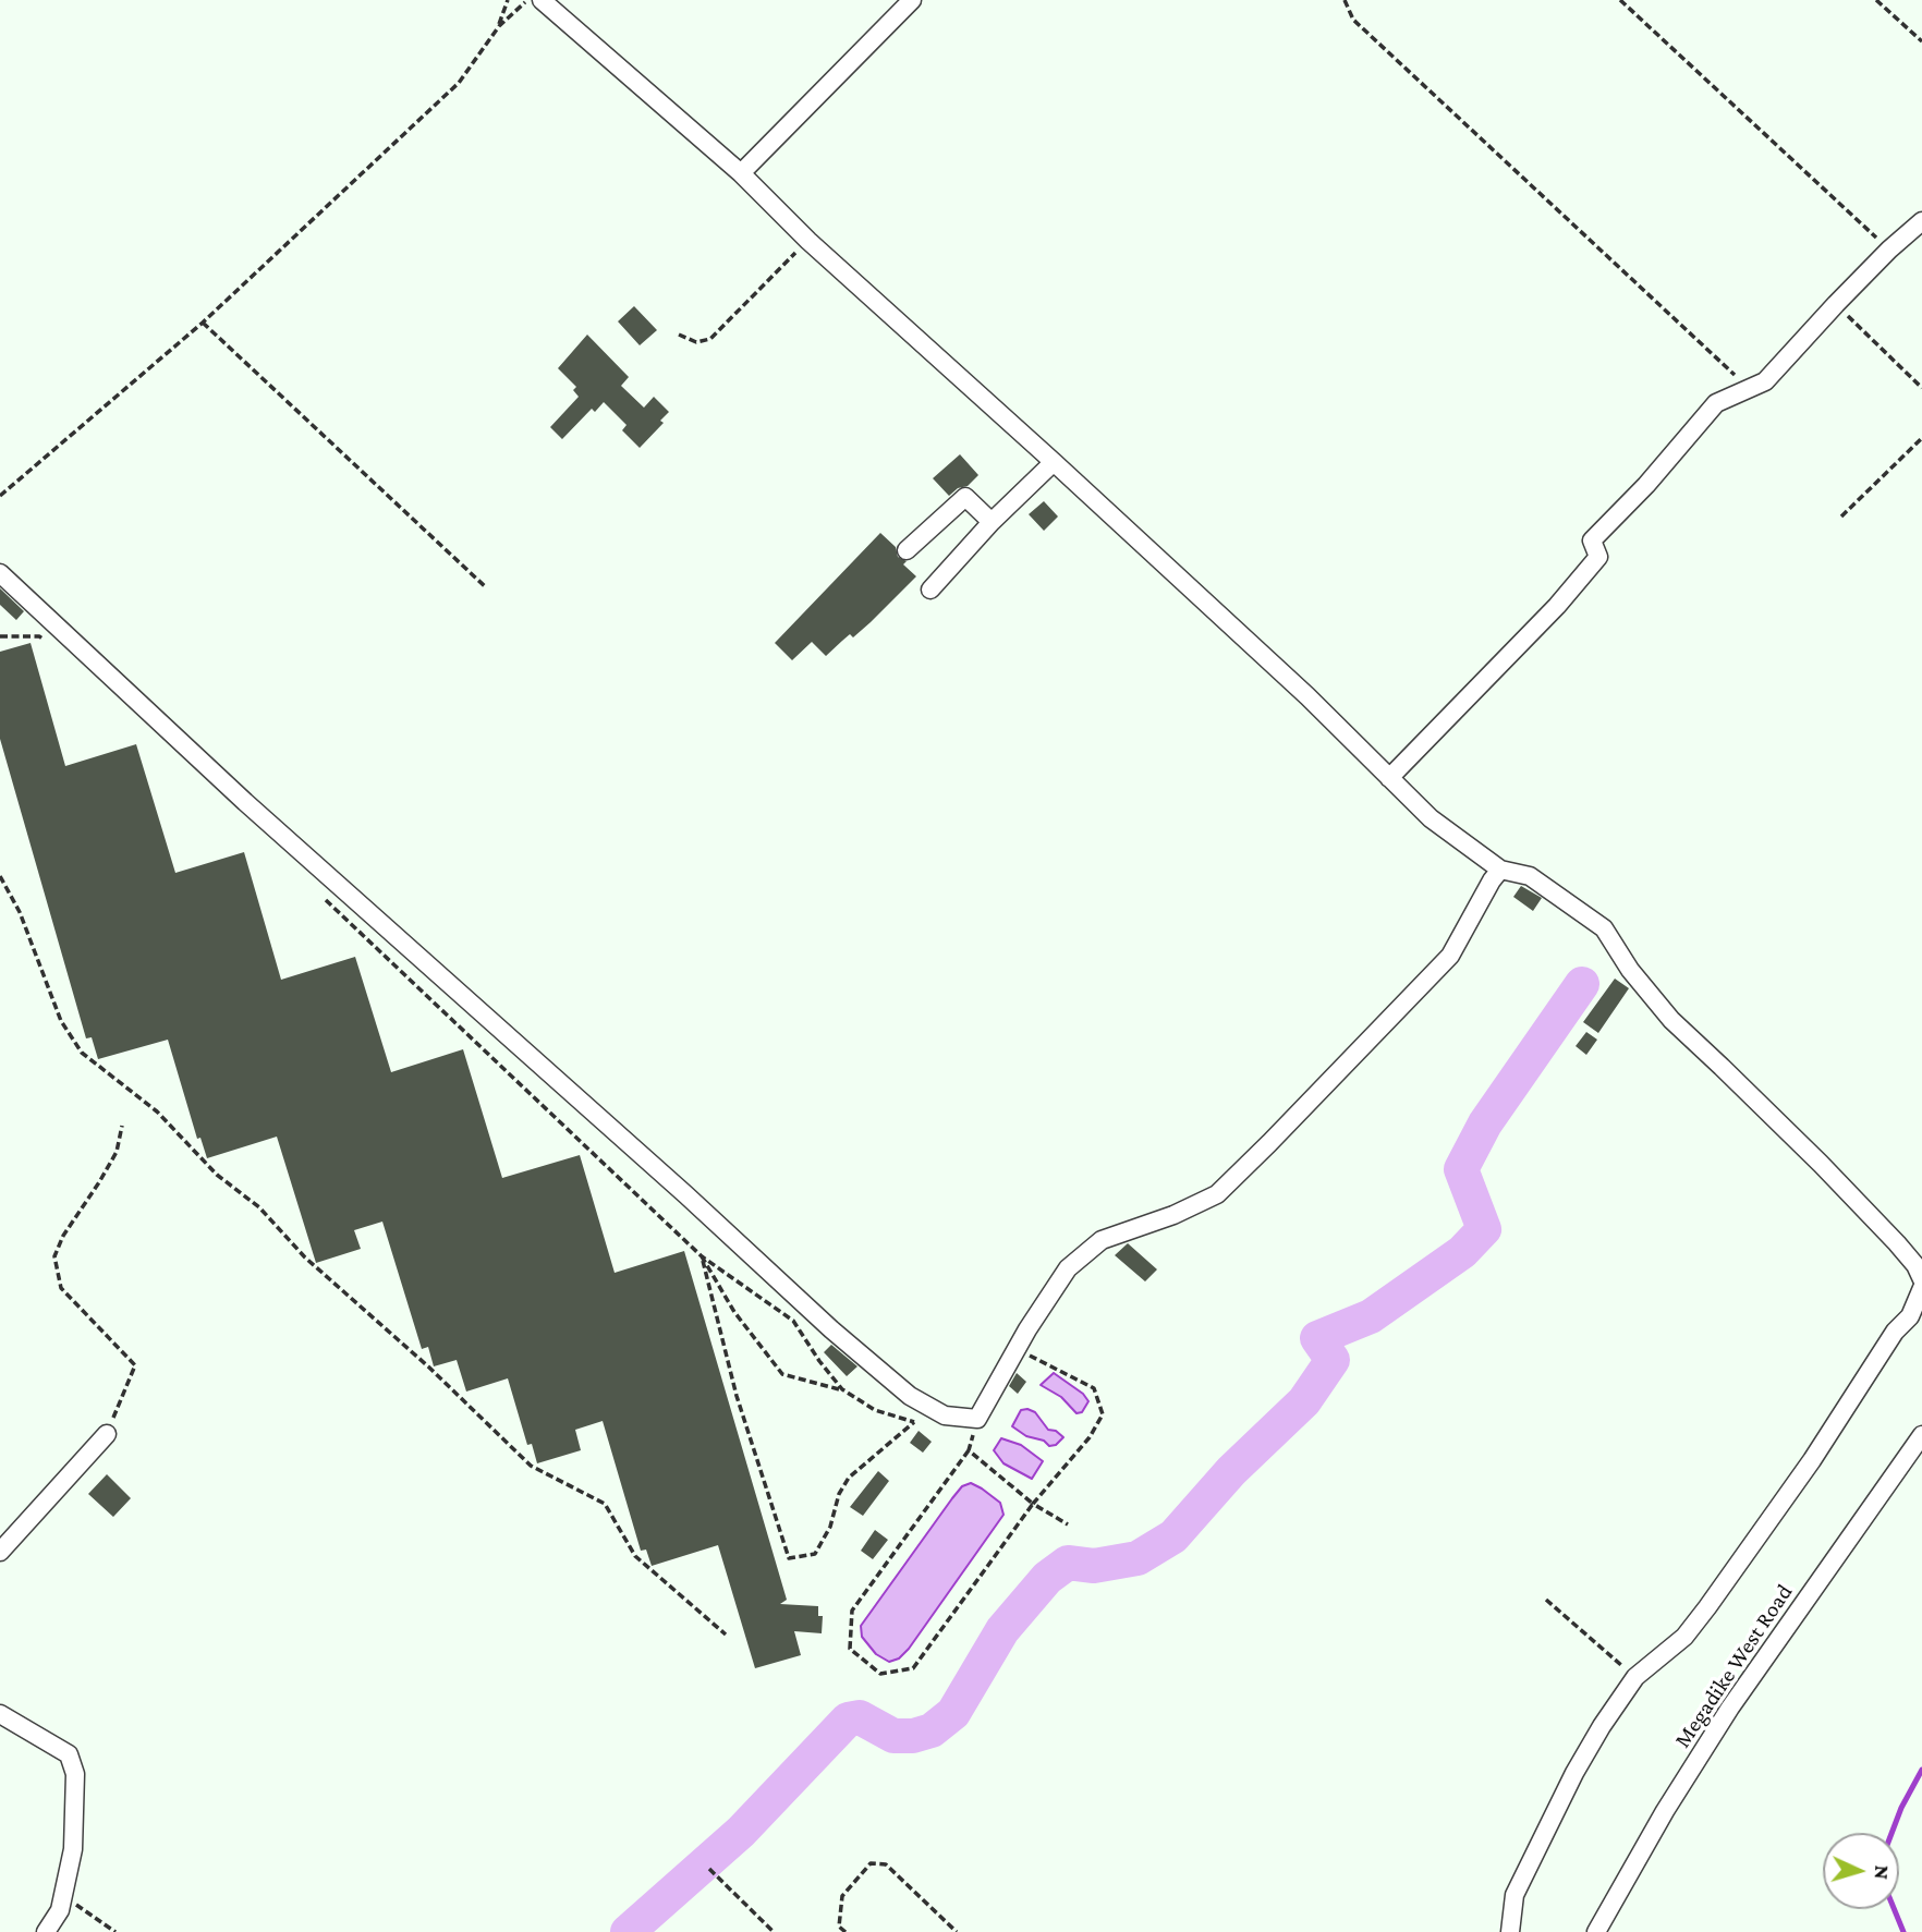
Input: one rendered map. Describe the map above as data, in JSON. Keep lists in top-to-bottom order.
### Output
{
  "streets": {
    "street": ["Megadike West Road"]
  },
  "north": "right"
}
